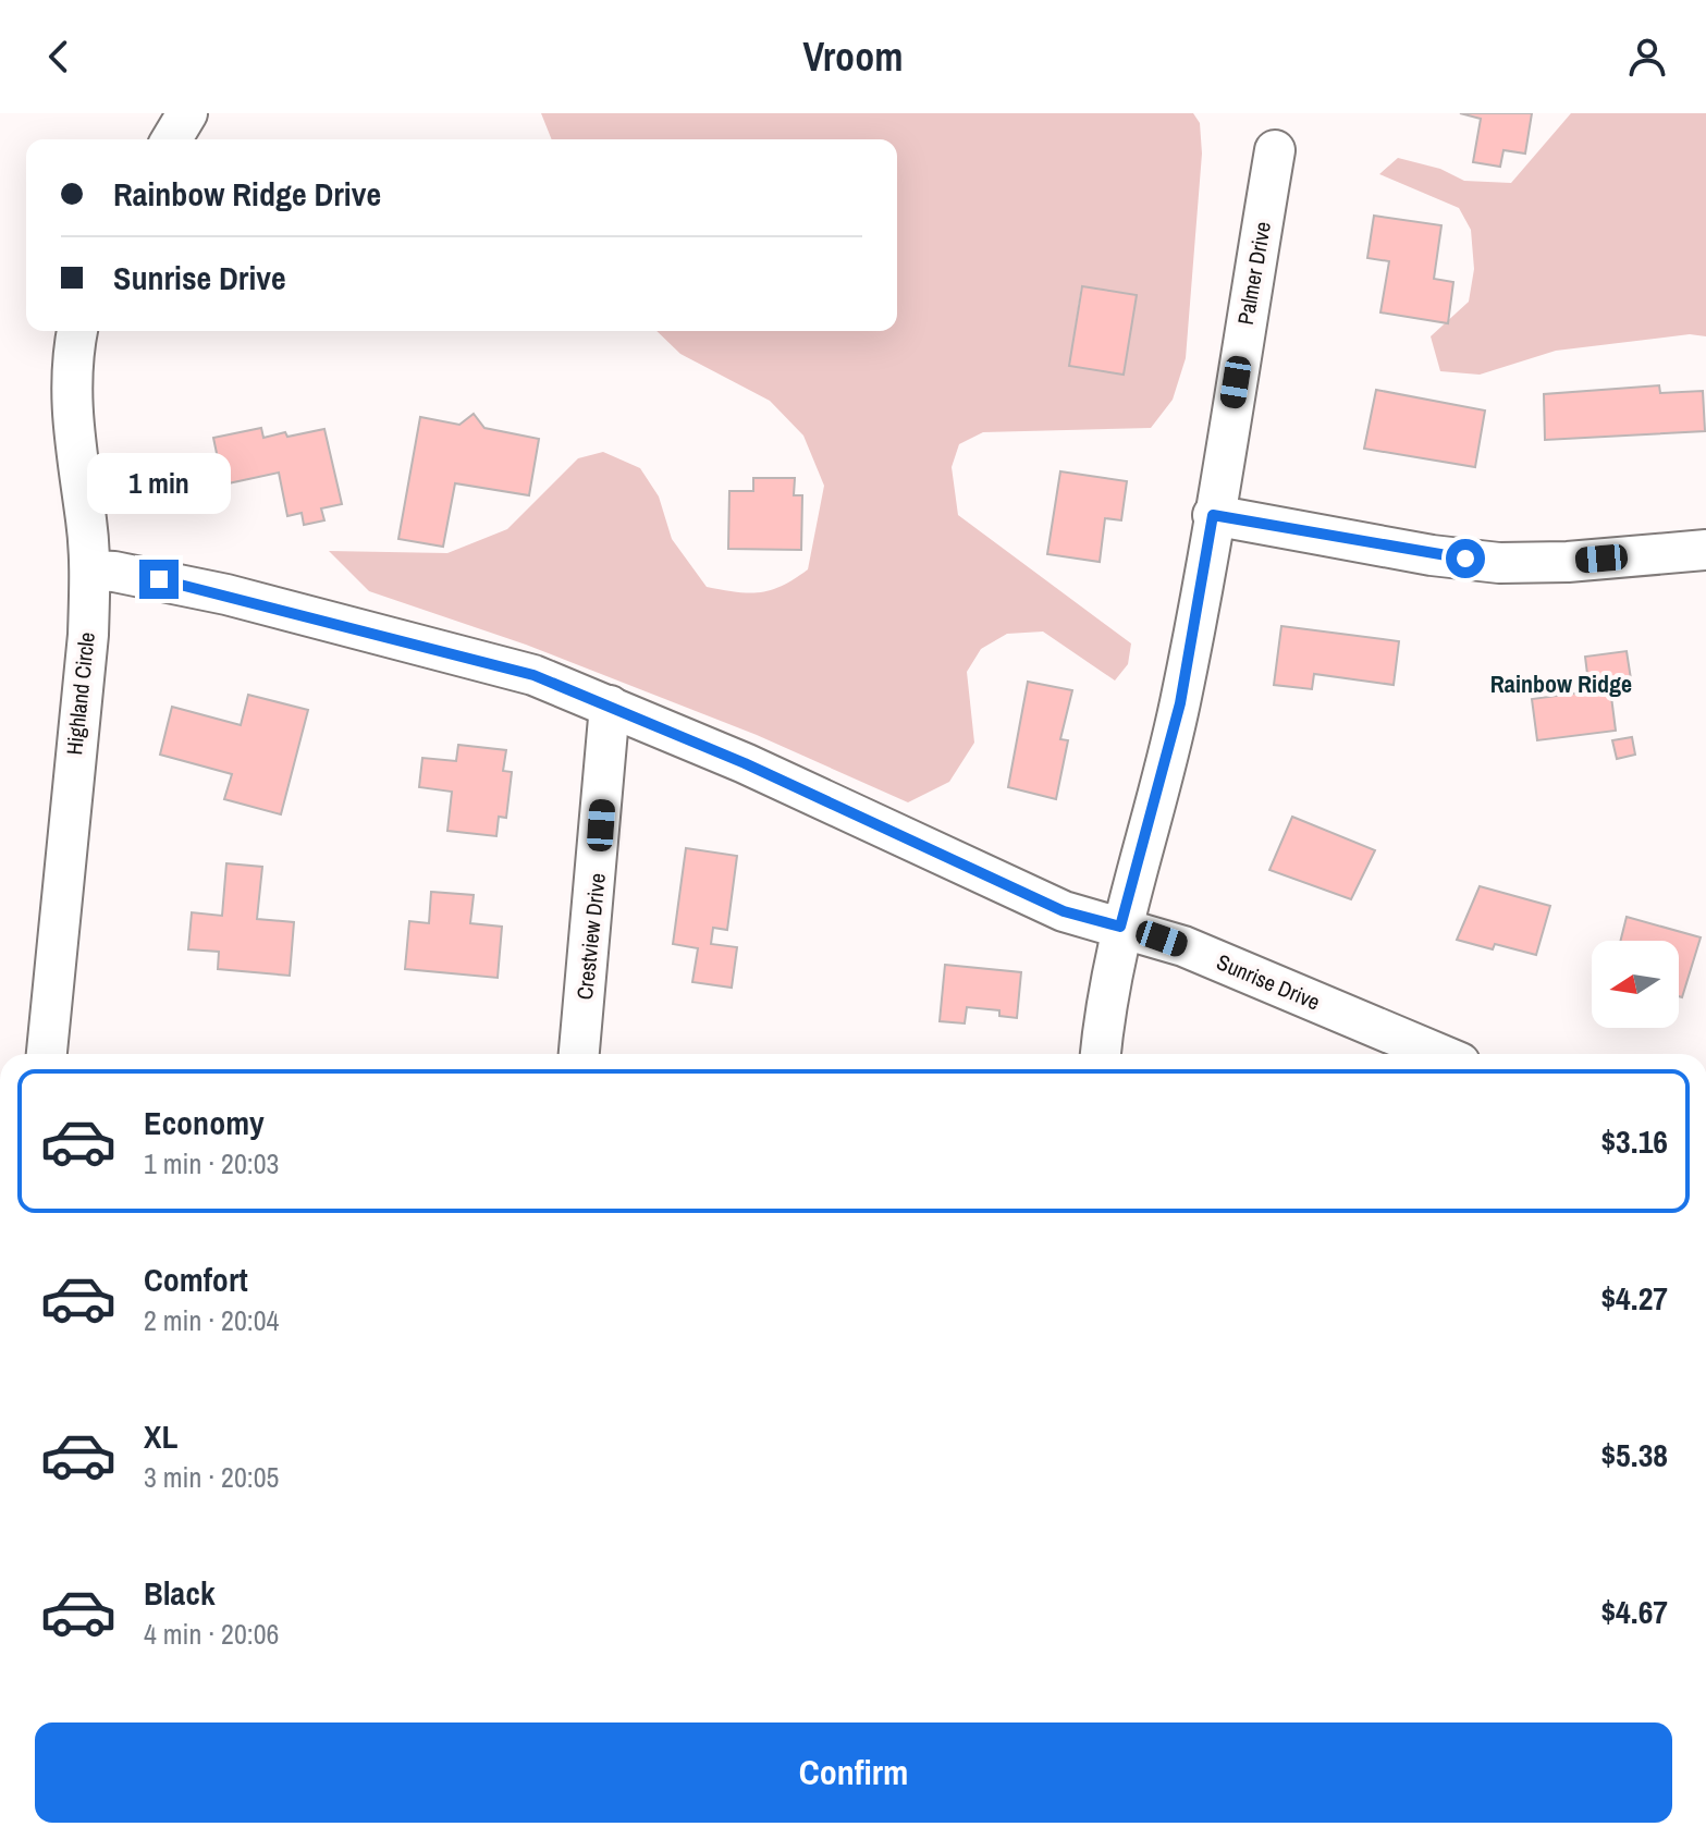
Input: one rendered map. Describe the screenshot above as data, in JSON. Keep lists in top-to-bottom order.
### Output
{
  "streets": {
    "street": [
      "Palmer Drive",
      "Highland Circle",
      "Crestview Drive",
      "Sunrise Drive"
    ]
  },
  "crossings": [
    ["Palmer Drive", "Sunrise Drive"],
    ["Highland Circle", "Sunrise Drive"],
    ["Crestview Drive", "Sunrise Drive"]
  ],
  "districts": ["Rainbow Ridge"],
  "north": "left",
  "page": {
    "header": "Vroom",
    "banner": ["Rainbow Ridge Drive", "Sunrise Drive"],
    "bubble": "1 min",
    "list": [
      {
        "name": "Economy",
        "note": "1 min · 20:03",
        "value": "$3.16"
      },
      {
        "name": "Comfort",
        "note": "2 min · 20:04",
        "value": "$4.27"
      },
      {
        "name": "XL",
        "note": "3 min · 20:05",
        "value": "$5.38"
      },
      {
        "name": "Black",
        "note": "4 min · 20:06",
        "value": "$4.67"
      }
    ],
    "buttons": "Confirm"
  }
}
